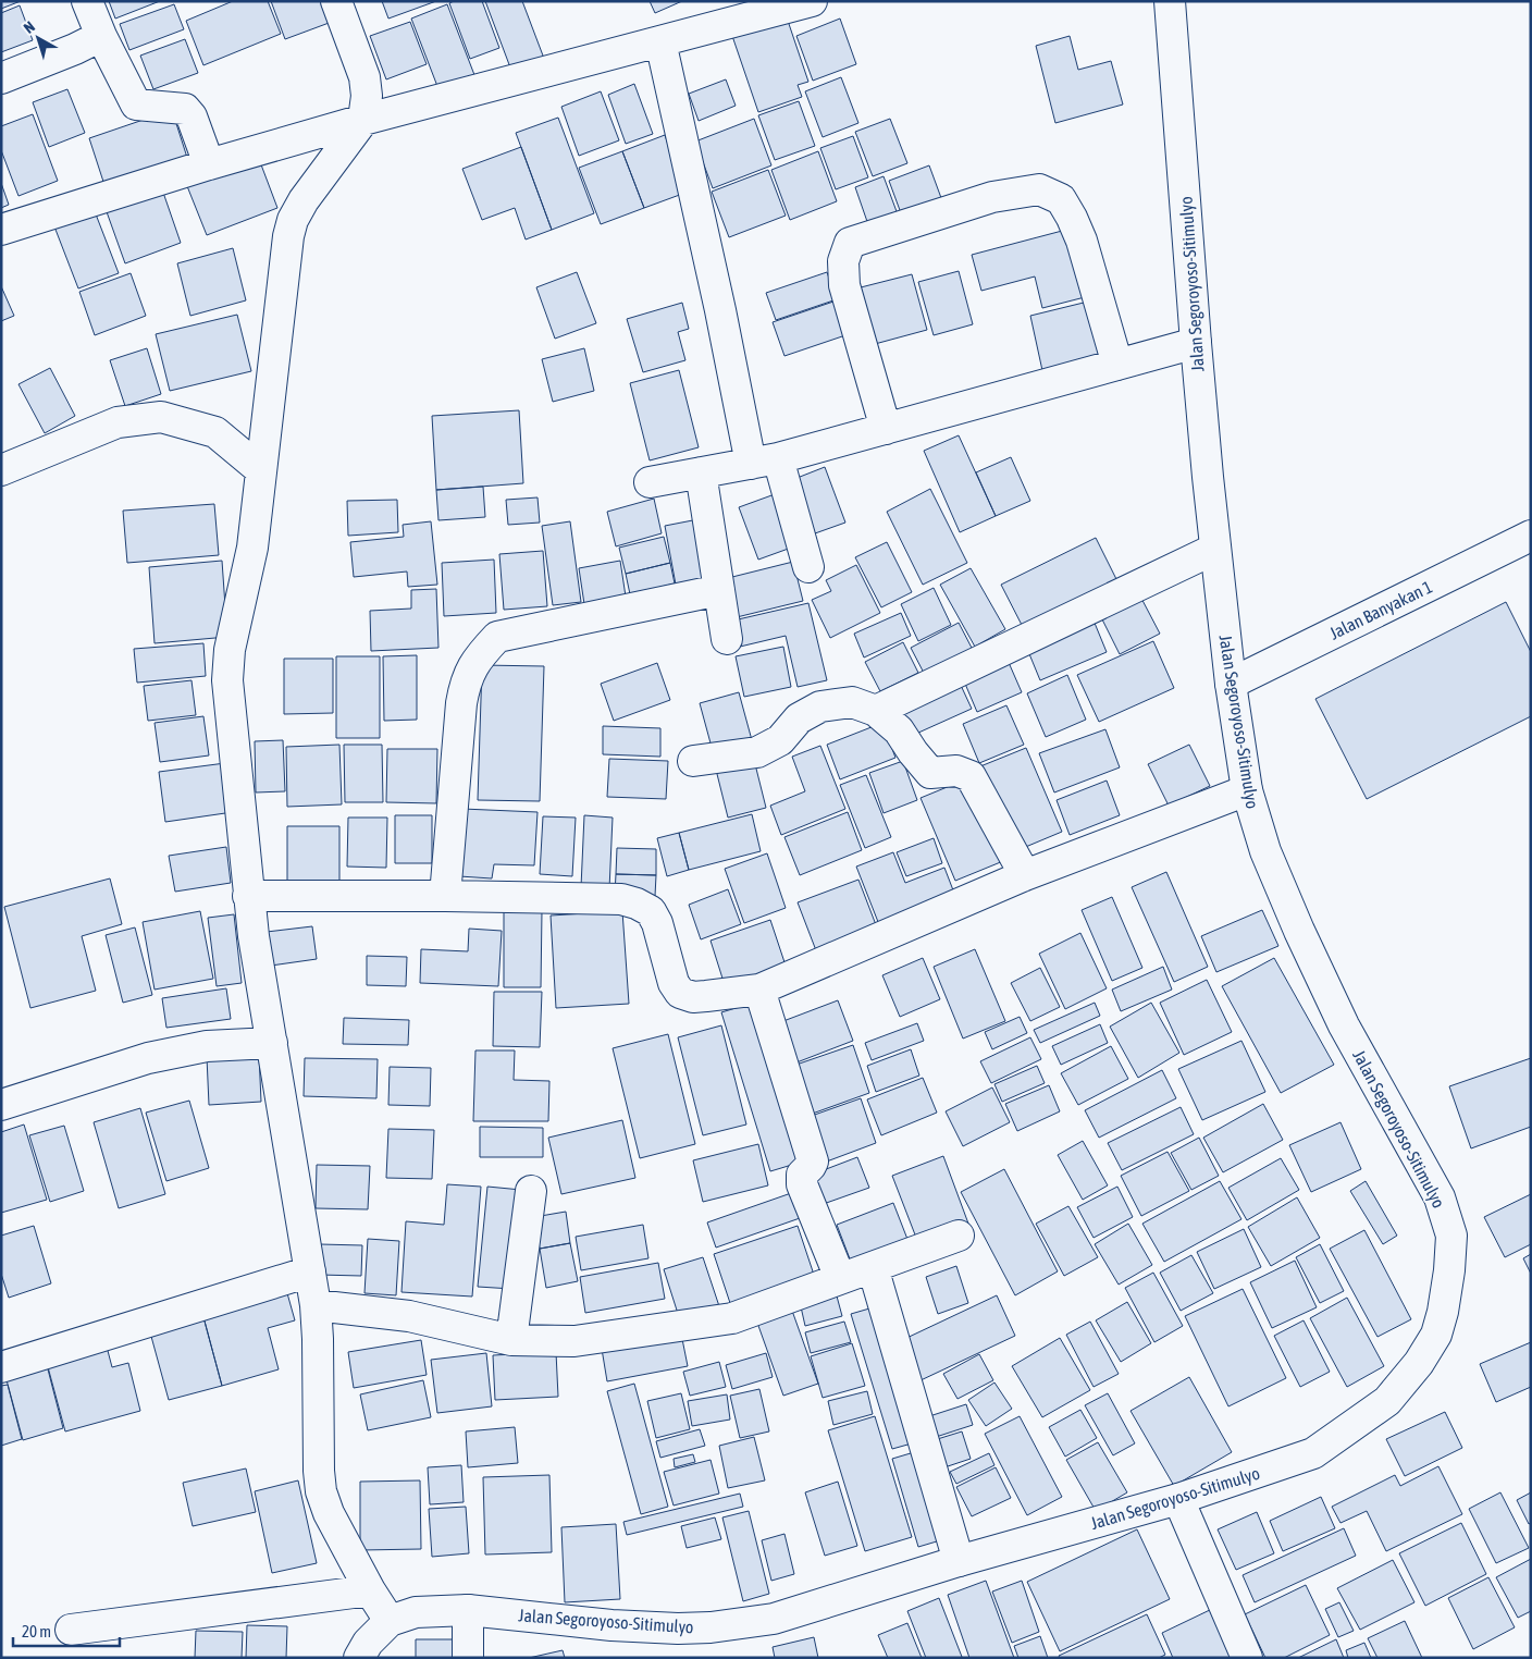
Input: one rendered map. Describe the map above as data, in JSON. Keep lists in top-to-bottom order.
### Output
{
  "streets": {
    "street": ["Jalan Segoroyoso-Sitimulyo", "Jalan Banyakan 1"]
  },
  "crossings": [
    ["Jalan Segoroyoso-Sitimulyo", "Jalan Banyakan 1"]
  ],
  "scale_bar": "20 m",
  "north": "top left"
}
